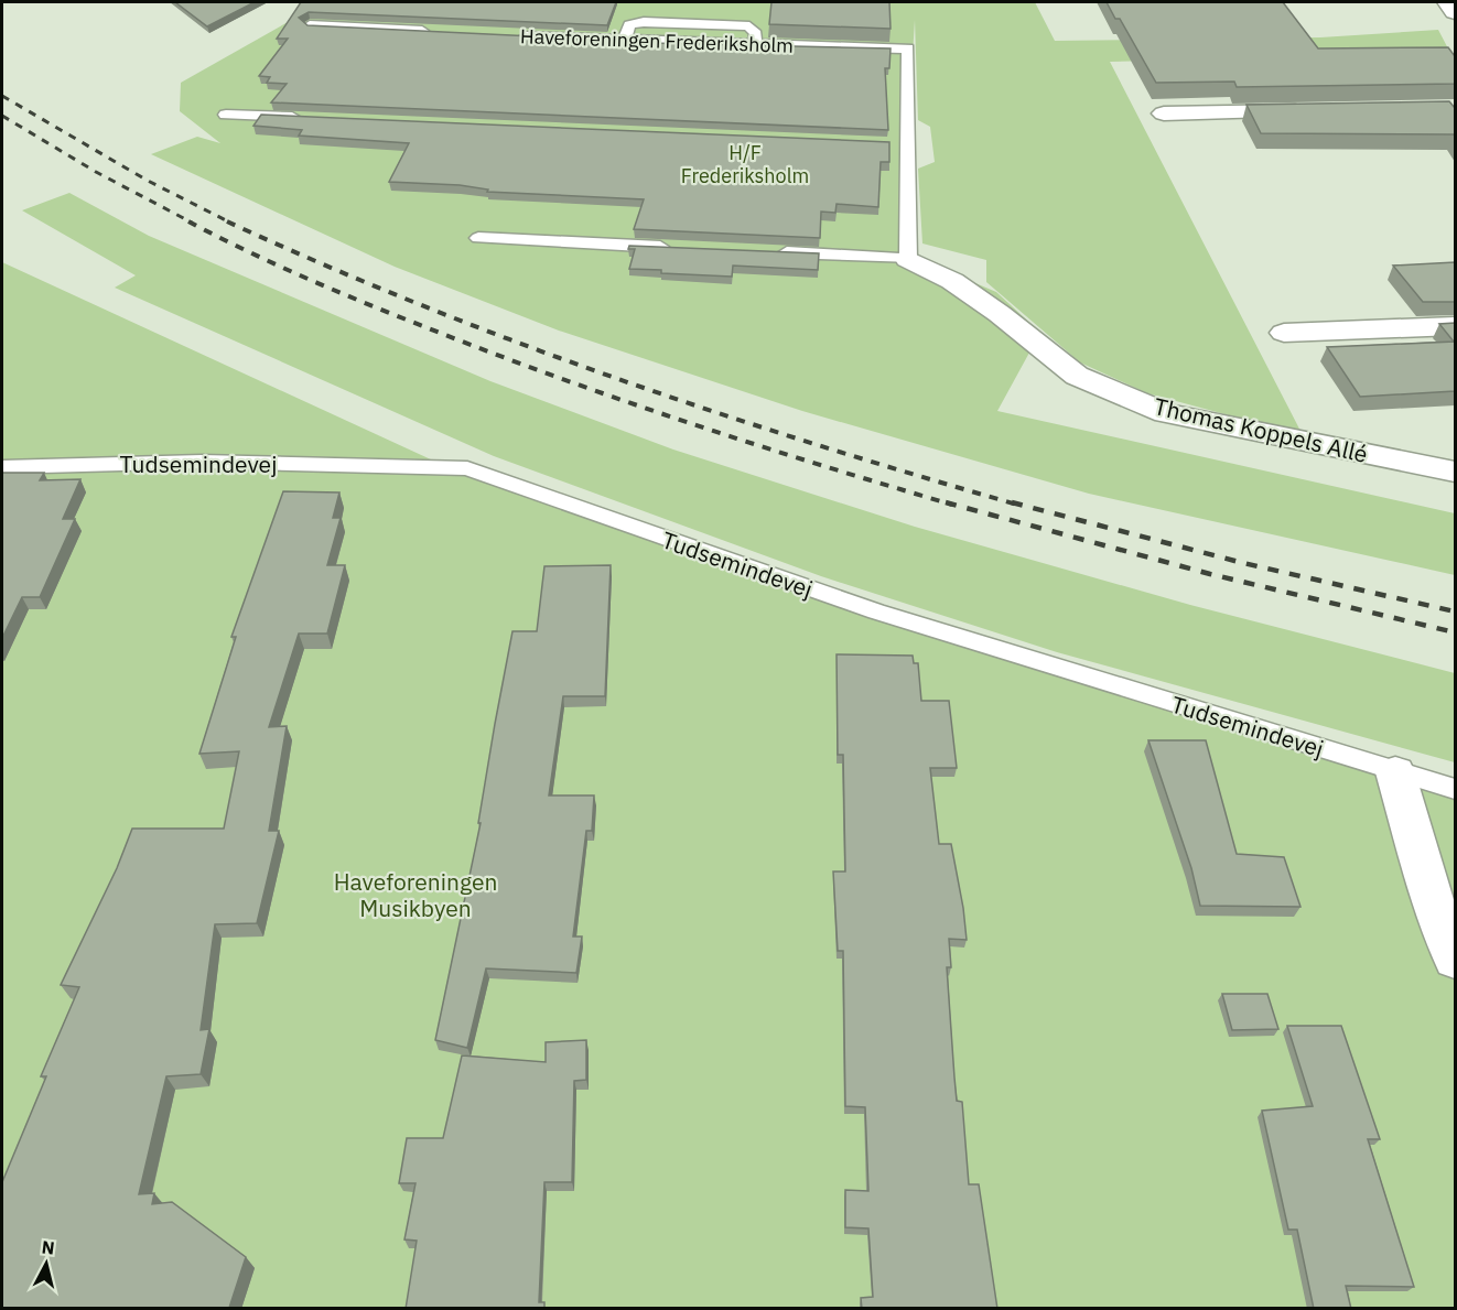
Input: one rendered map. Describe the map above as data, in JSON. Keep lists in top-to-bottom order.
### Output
{
  "streets": {
    "street": ["Thomas Koppels Allé"],
    "lane": ["Haveforeningen Frederiksholm", "Tudsemindevej"]
  },
  "crossings": [
    ["Haveforeningen Frederiksholm", "Thomas Koppels Allé"]
  ],
  "parks": ["H/F Frederiksholm", "Haveforeningen Musikbyen"],
  "north": "top"
}
